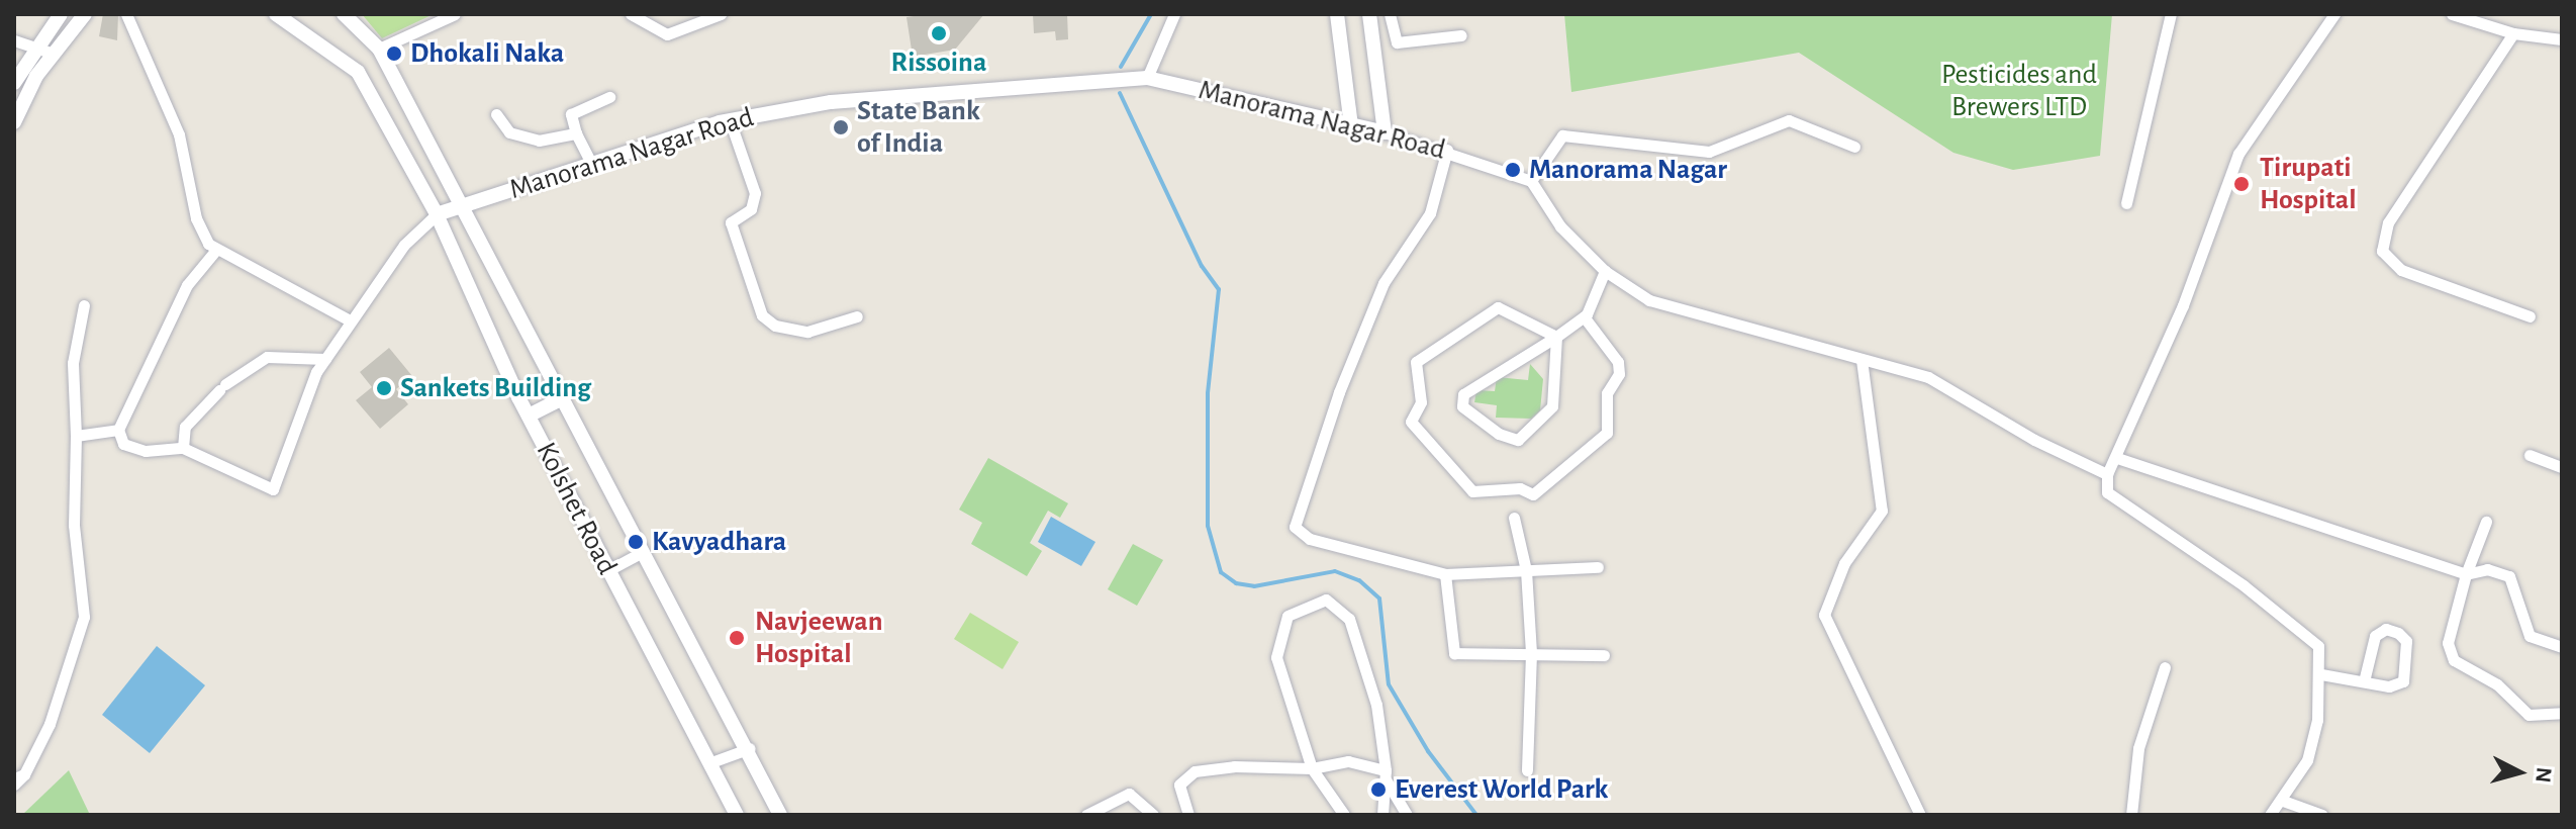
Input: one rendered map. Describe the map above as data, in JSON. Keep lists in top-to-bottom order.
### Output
{
  "streets": {
    "street": ["Manorama Nagar Road", "Kolshet Road"]
  },
  "crossings": [
    ["Manorama Nagar Road", "Kolshet Road"]
  ],
  "parks": ["Pesticides and Brewers LTD"],
  "places": [
    "Rissoina",
    "Dhokali Naka",
    "State Bank of India",
    "Manorama Nagar",
    "Tirupati Hospital",
    "Sankets Building",
    "Kavyadhara",
    "Navjeewan Hospital",
    "Everest World Park"
  ],
  "north": "right"
}
